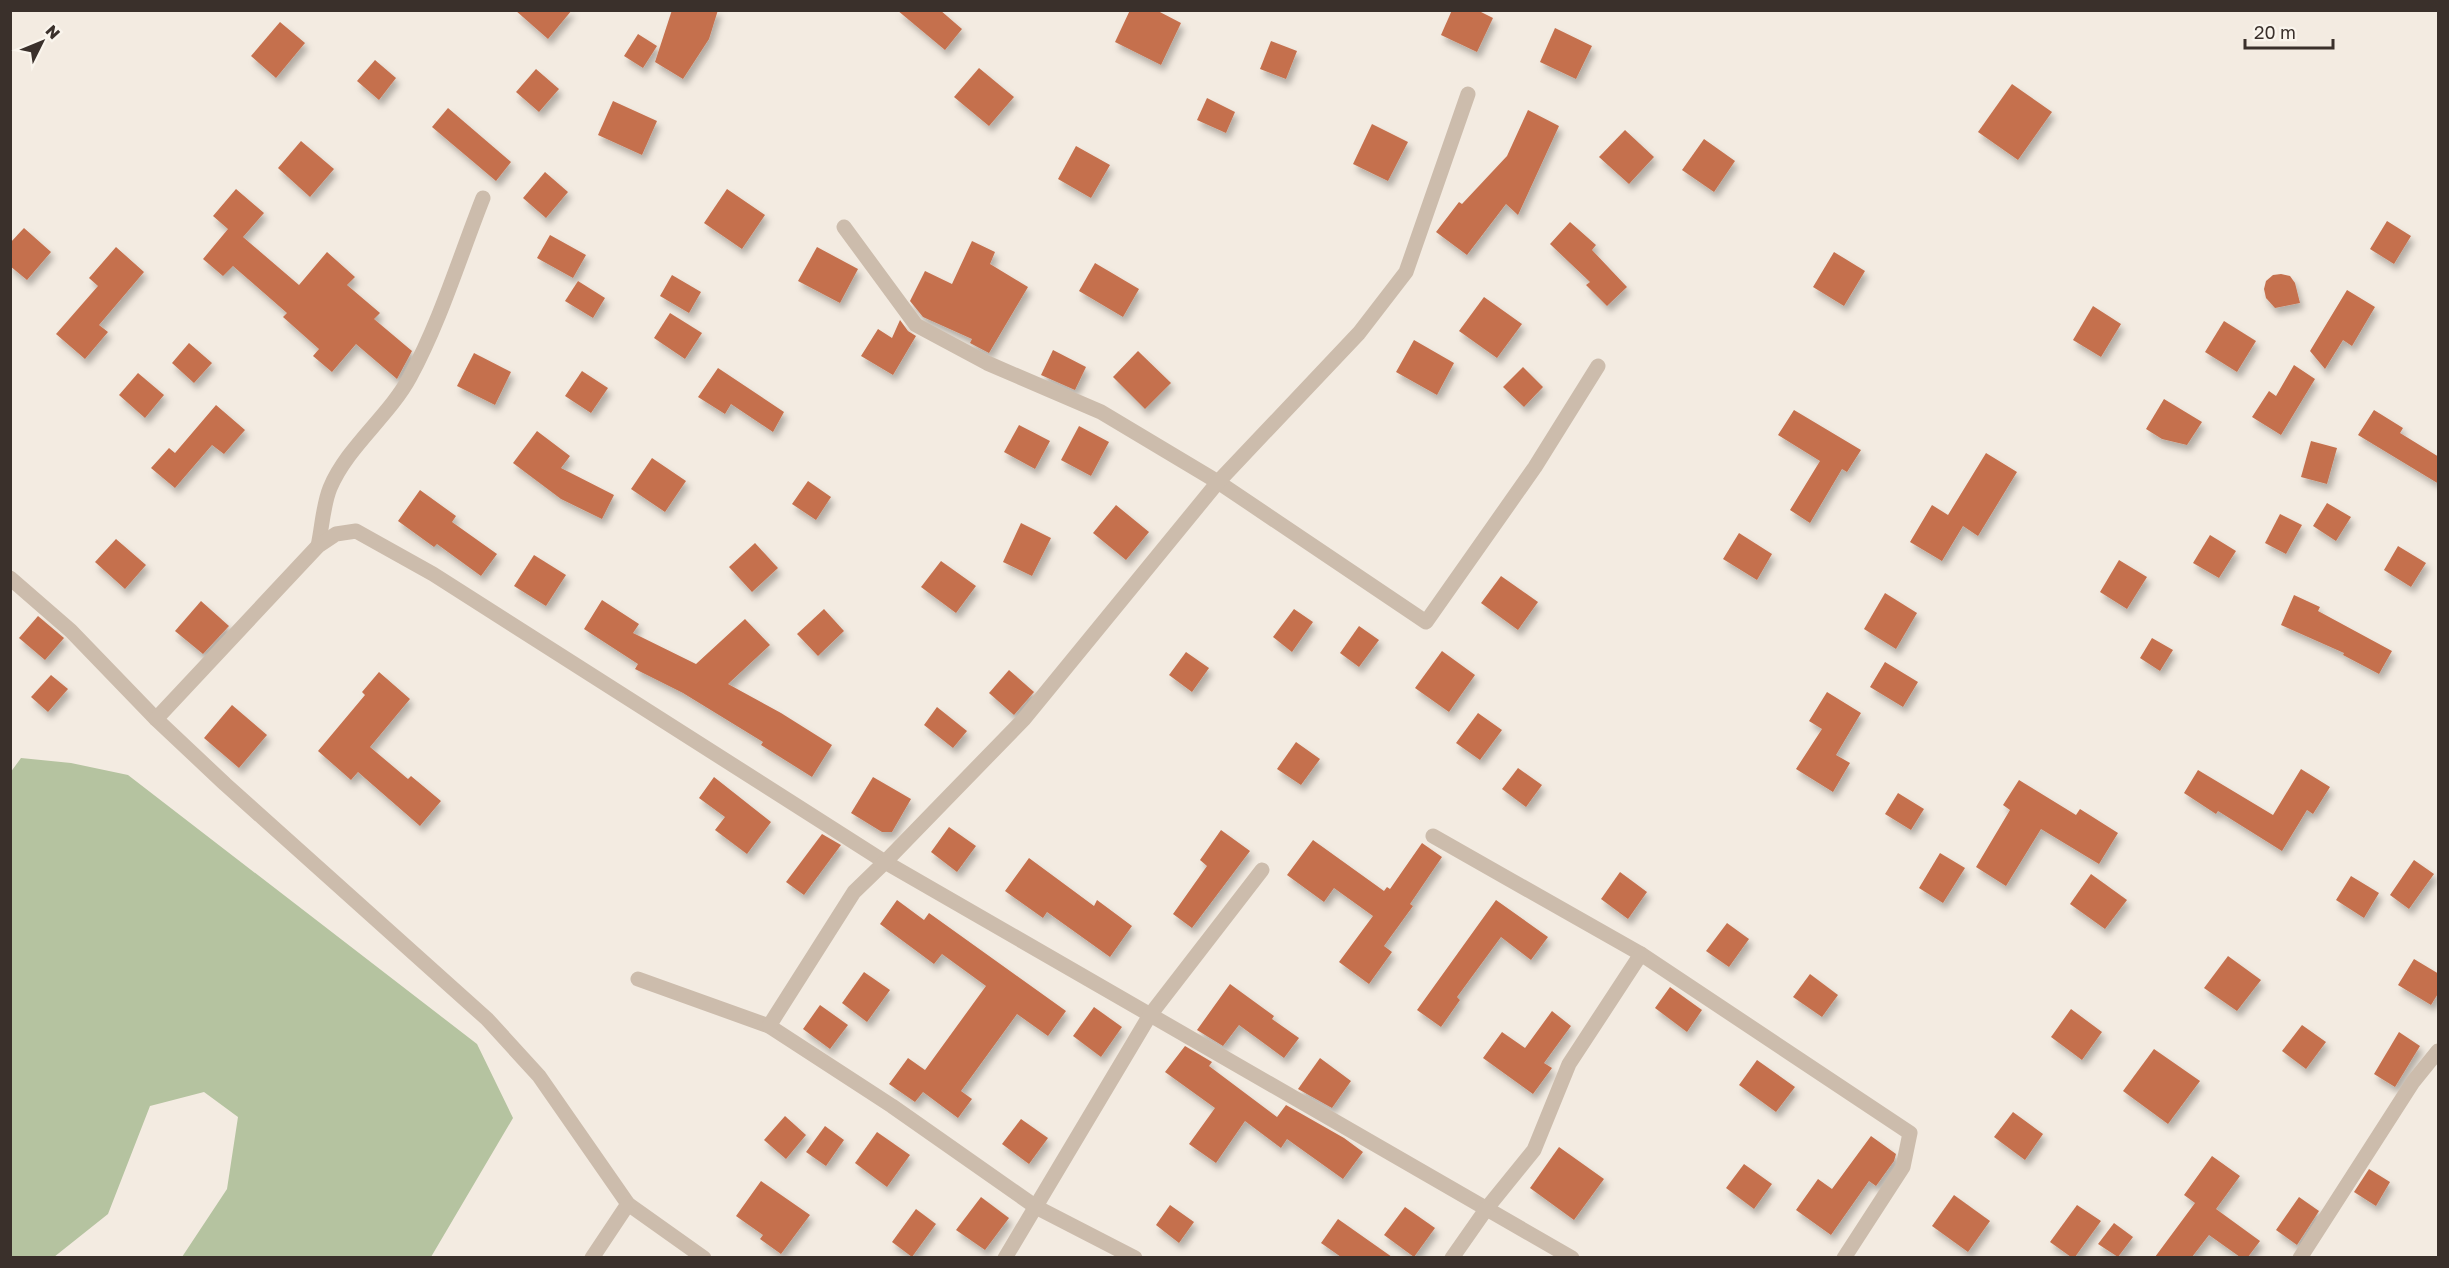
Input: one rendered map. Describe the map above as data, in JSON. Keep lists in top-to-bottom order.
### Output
{
  "scale_bar": "20 m",
  "north": "top right"
}
